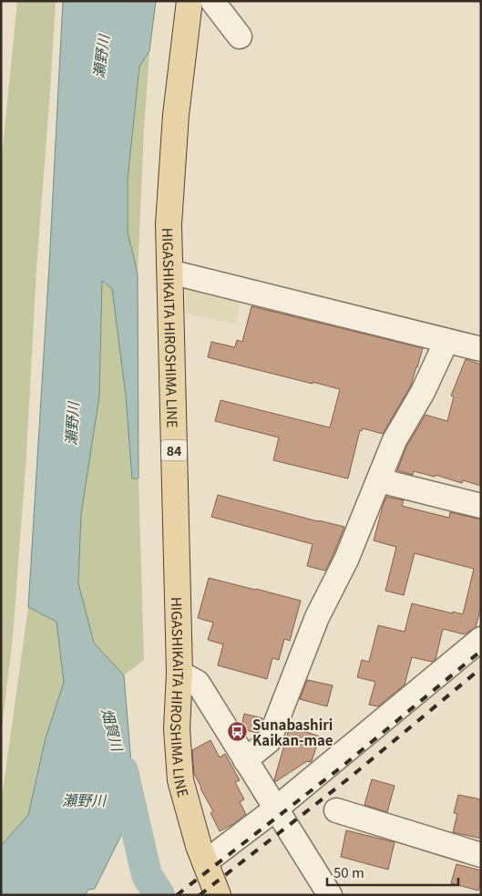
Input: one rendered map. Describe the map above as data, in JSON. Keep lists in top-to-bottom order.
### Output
{
  "streets": {
    "main road": ["HIGASHIKAITA HIROSHIMA LINE", "84"]
  },
  "water": ["瀬野川", "畑賀川"],
  "places": {
    "bus stop": ["Sunabashiri Kaikan-mae"]
  },
  "scale_bar": "50 m"
}
